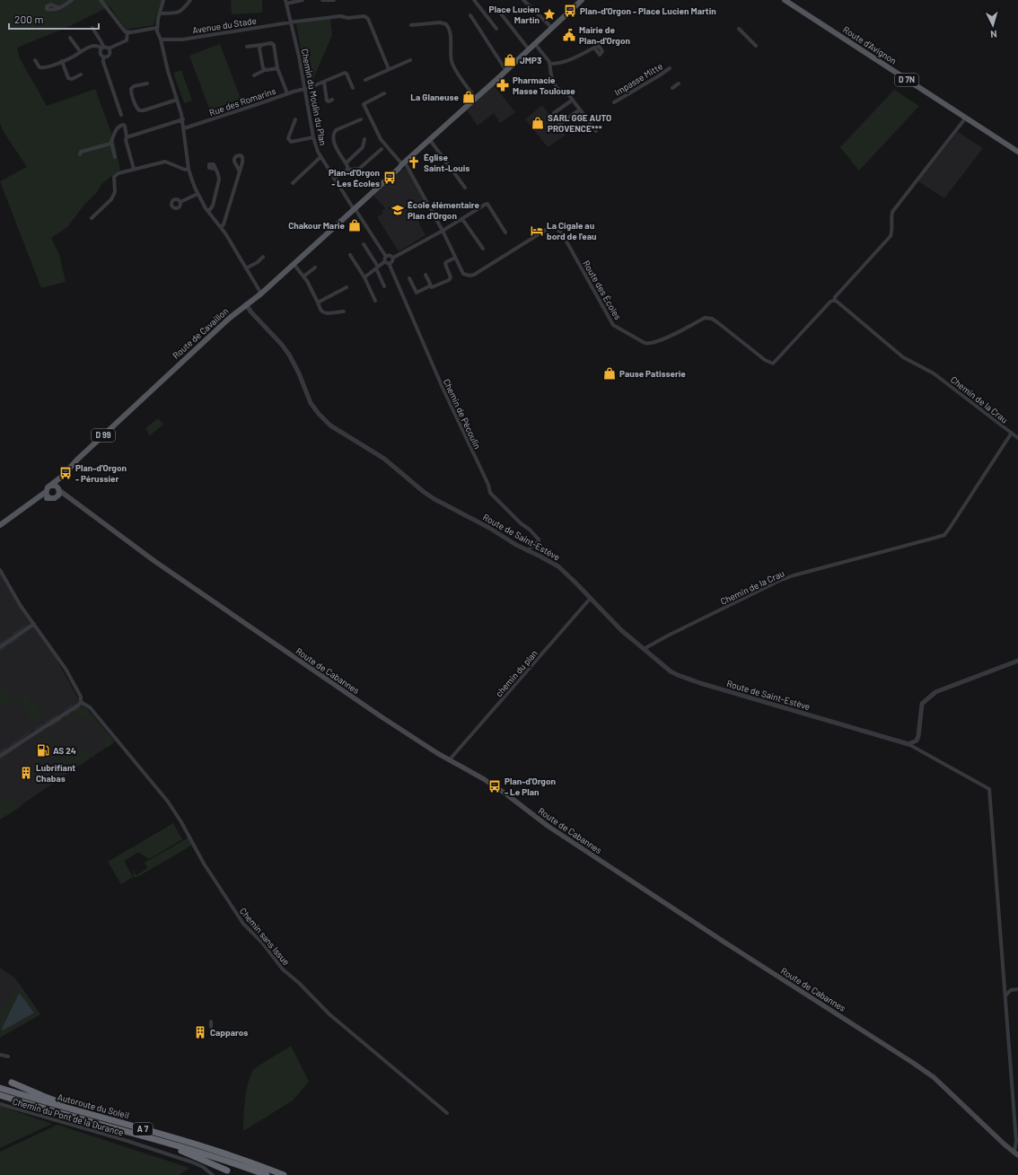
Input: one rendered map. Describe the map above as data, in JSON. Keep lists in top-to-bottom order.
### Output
{
  "streets": {
    "highway": ["Autoroute du Soleil", "A 7"],
    "main road": [
      "Route d'Avignon",
      "D 7N",
      "Route de Cavaillon",
      "D 99",
      "Route de Cabannes"
    ],
    "street": [
      "Avenue du Stade",
      "Impasse Mitte",
      "Chemin du Moulin du Plan",
      "Rue des Romarins",
      "Route des Écoles",
      "Chemin de la Crau",
      "Chemin de Pécoulin",
      "Route de Saint-Estève",
      "chemin du plan",
      "Chemin sans Issue",
      "Chemin du Pont de la Durance"
    ]
  },
  "crossings": [
    ["Avenue du Stade", "Chemin du Moulin du Plan"],
    ["Chemin du Moulin du Plan", "Rue des Romarins"],
    ["Chemin du Moulin du Plan", "Route de Cavaillon"],
    ["Route des Écoles", "Route de Cavaillon"],
    ["Route des Écoles", "Chemin de la Crau"],
    ["Route de Cavaillon", "Route de Saint-Estève"],
    ["Route de Cavaillon", "Route de Cabannes"],
    ["Chemin de la Crau", "Route de Saint-Estève"],
    ["Chemin de Pécoulin", "Route de Saint-Estève"],
    ["Route de Saint-Estève", "chemin du plan"],
    ["Route de Cabannes", "chemin du plan"]
  ],
  "places": {
    "bus stop": [
      "Plan-d'Orgon - Place Lucien Martin",
      "Plan-d'Orgon - Les Écoles",
      "Plan-d'Orgon - Pérussier",
      "Plan-d'Orgon - Le Plan"
    ],
    "place": ["Place Lucien Martin"],
    "public building": ["Mairie de Plan-d'Orgon"],
    "shop": [
      "JMP3",
      "La Glaneuse",
      "SARL GGE AUTO PROVENCE***",
      "Chakour Marie",
      "Pause Patisserie"
    ],
    "pharmacy": ["Pharmacie Masse Toulouse"],
    "church": ["Église Saint-Louis"],
    "school or university": ["École élémentaire Plan d'Orgon"],
    "hotel": ["La Cigale au bord de l'eau"],
    "fuel station": ["AS 24"],
    "building": ["Lubrifiant Chabas", "Capparos"]
  },
  "scale_bar": "200 m",
  "north": "bottom"
}
